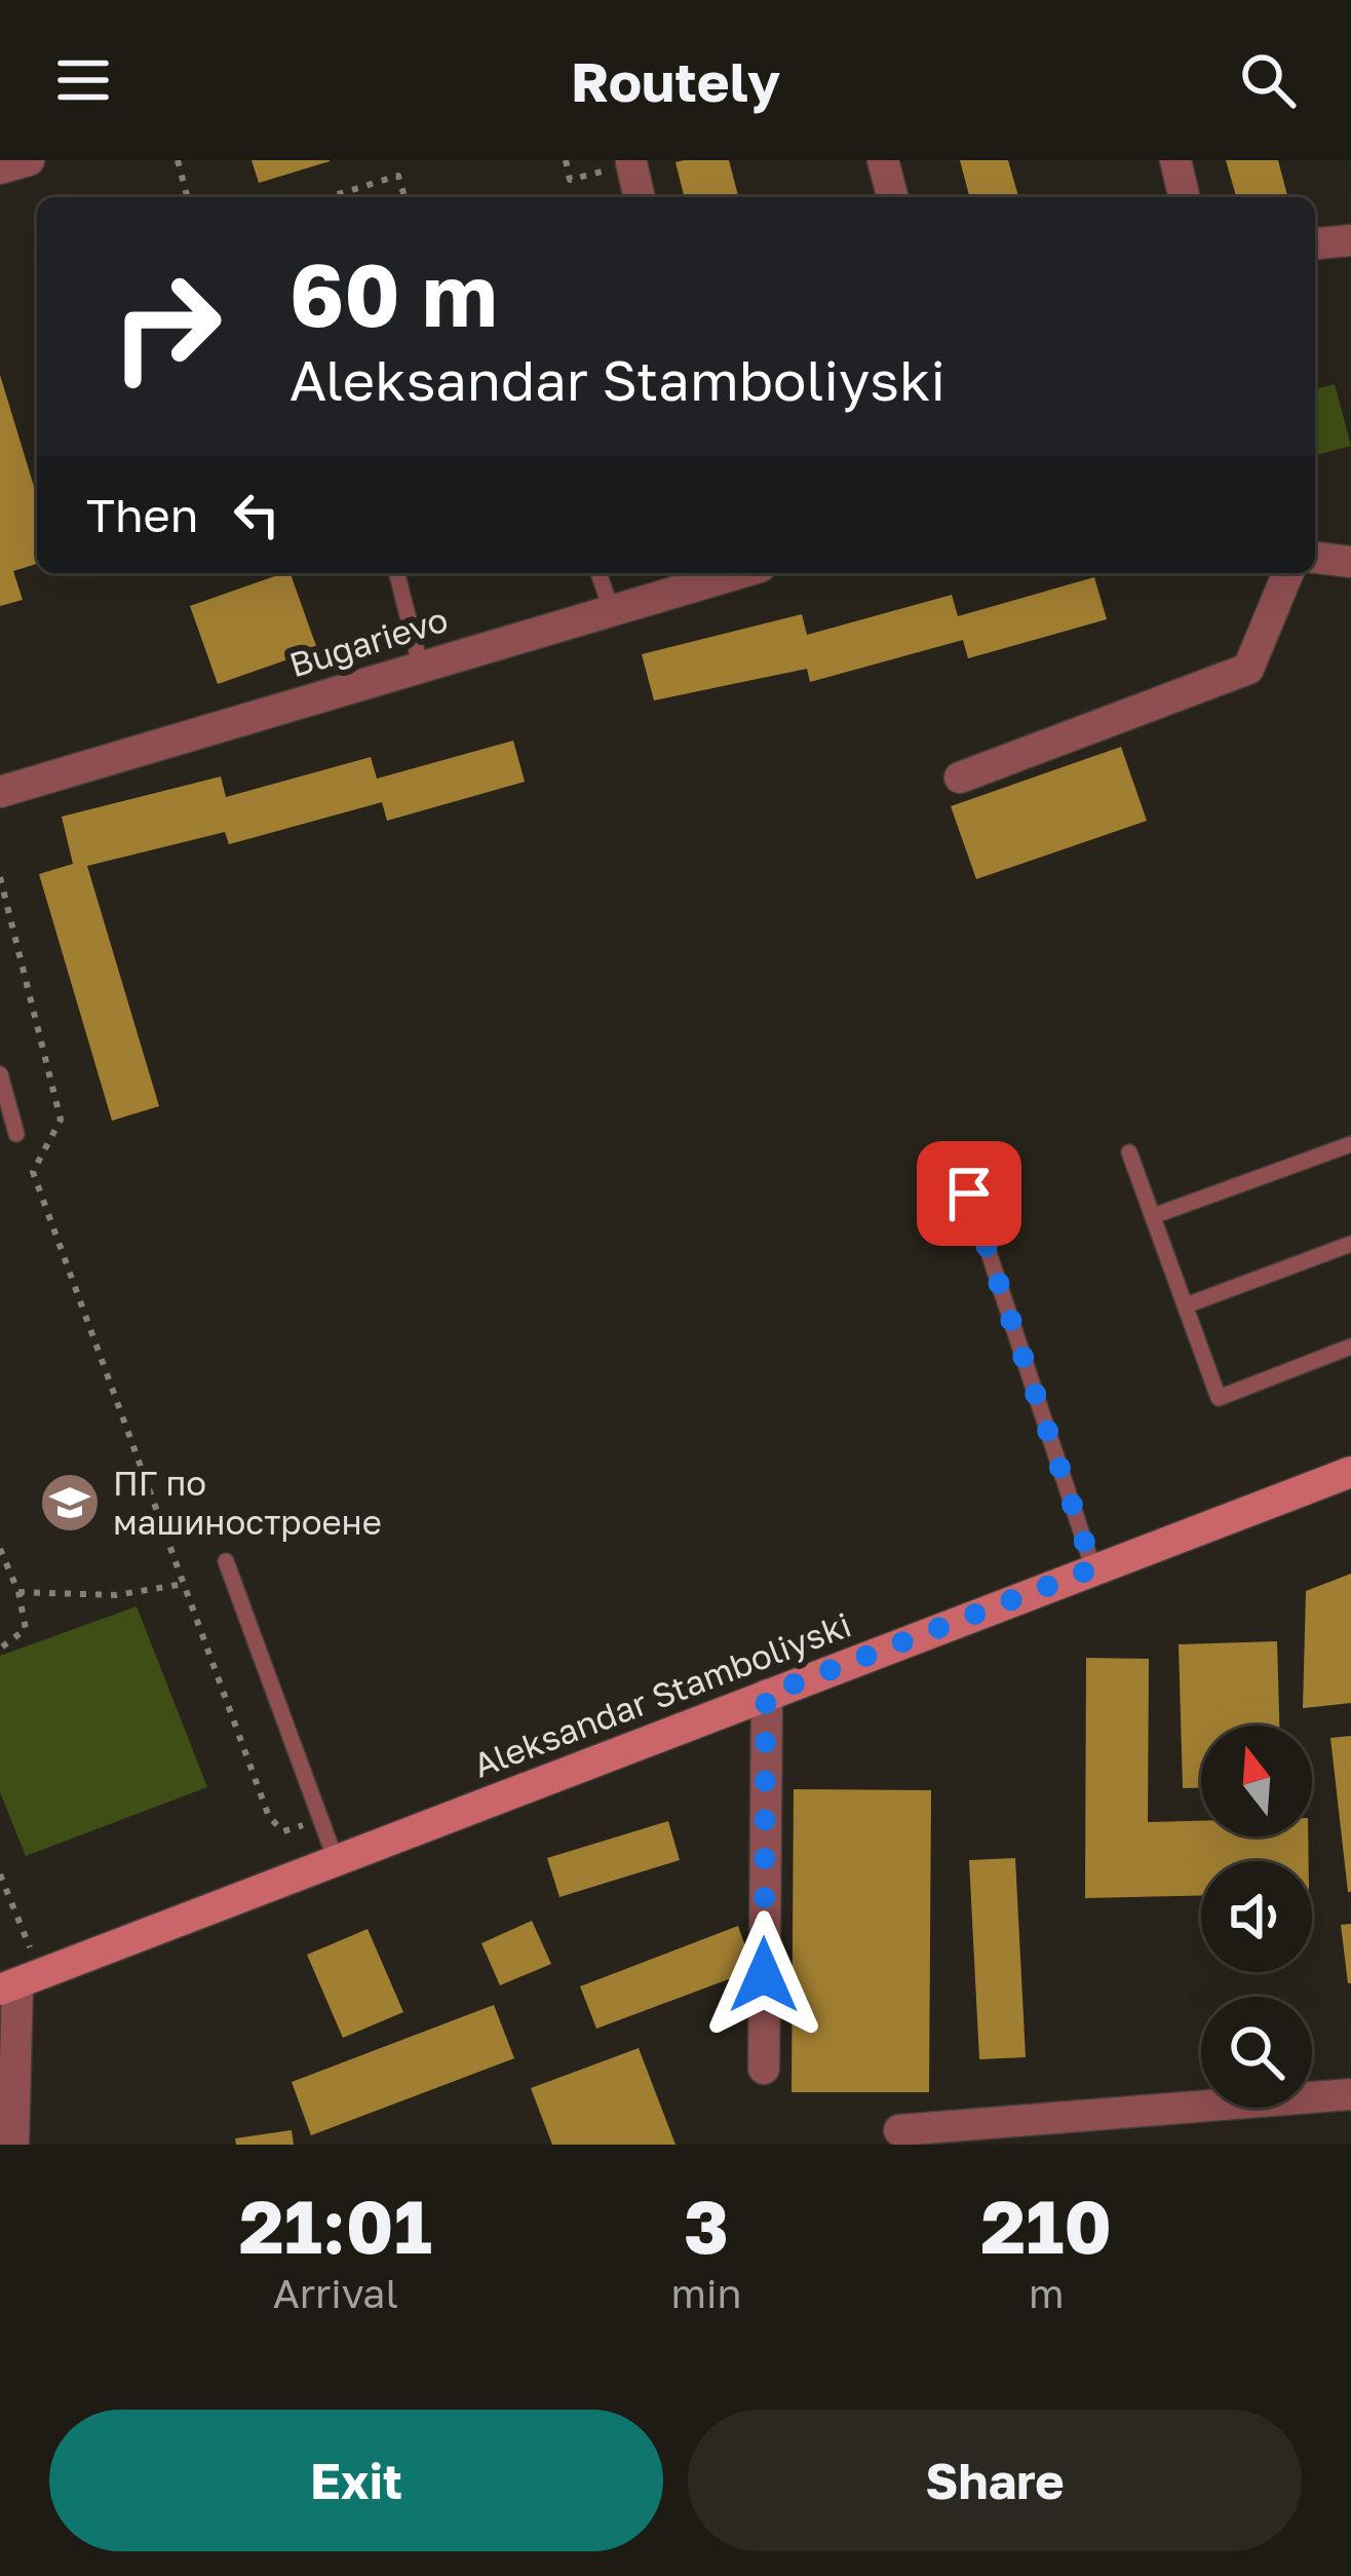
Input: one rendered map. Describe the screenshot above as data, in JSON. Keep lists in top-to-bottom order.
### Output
{
  "streets": {
    "street": ["Bugarievo", "Aleksandar Stamboliyski"]
  },
  "places": {
    "school or university": ["ПГ по машиностроене"]
  },
  "north": "top",
  "page": {
    "header": "Routely",
    "turn": ["60 m", "Aleksandar Stamboliyski"],
    "then": "Then",
    "eta": [
      "21:01",
      "Arrival",
      "3",
      "min",
      "210",
      "m"
    ],
    "buttons": ["Exit", "Share"]
  }
}
